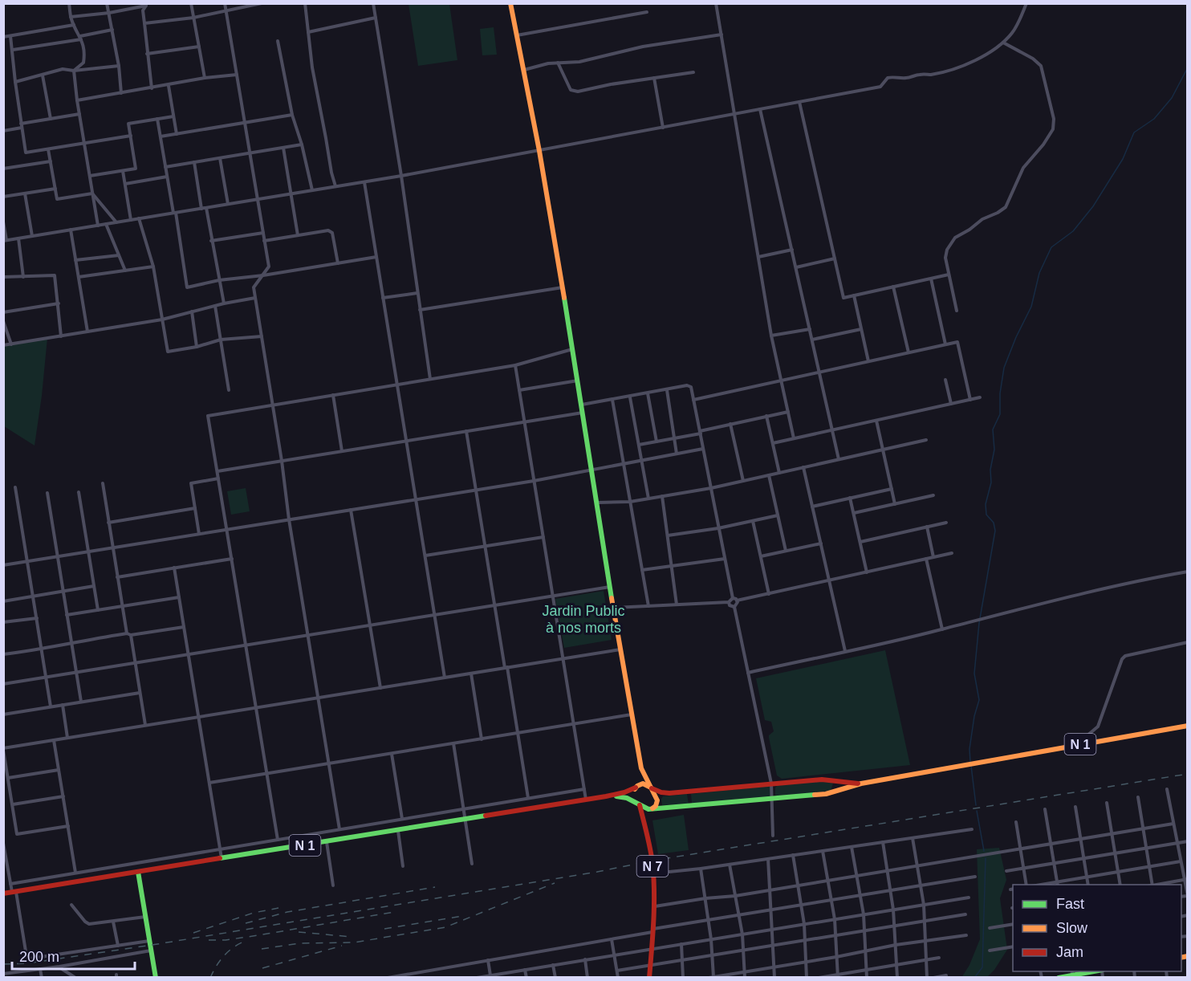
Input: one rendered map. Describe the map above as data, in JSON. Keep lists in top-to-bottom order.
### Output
{
  "streets": {
    "main road": ["N 1", "N 7"]
  },
  "crossings": [
    ["N 1", "N 7"]
  ],
  "parks": ["Jardin Public à nos morts"],
  "legend": ["Fast", "Slow", "Jam"],
  "scale_bar": "200 m"
}
